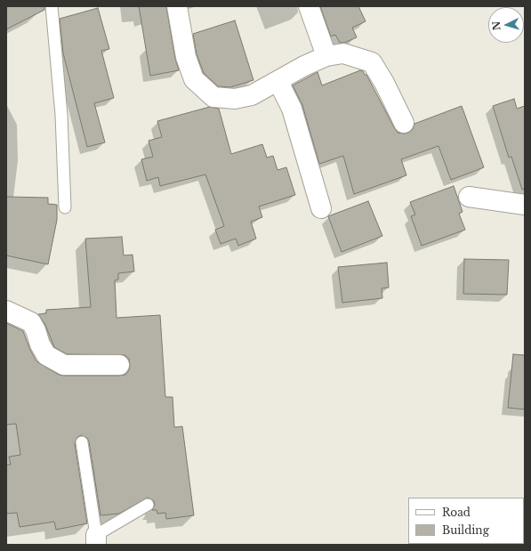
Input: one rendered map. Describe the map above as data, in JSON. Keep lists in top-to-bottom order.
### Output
{
  "legend": ["Road", "Building"],
  "north": "left"
}
